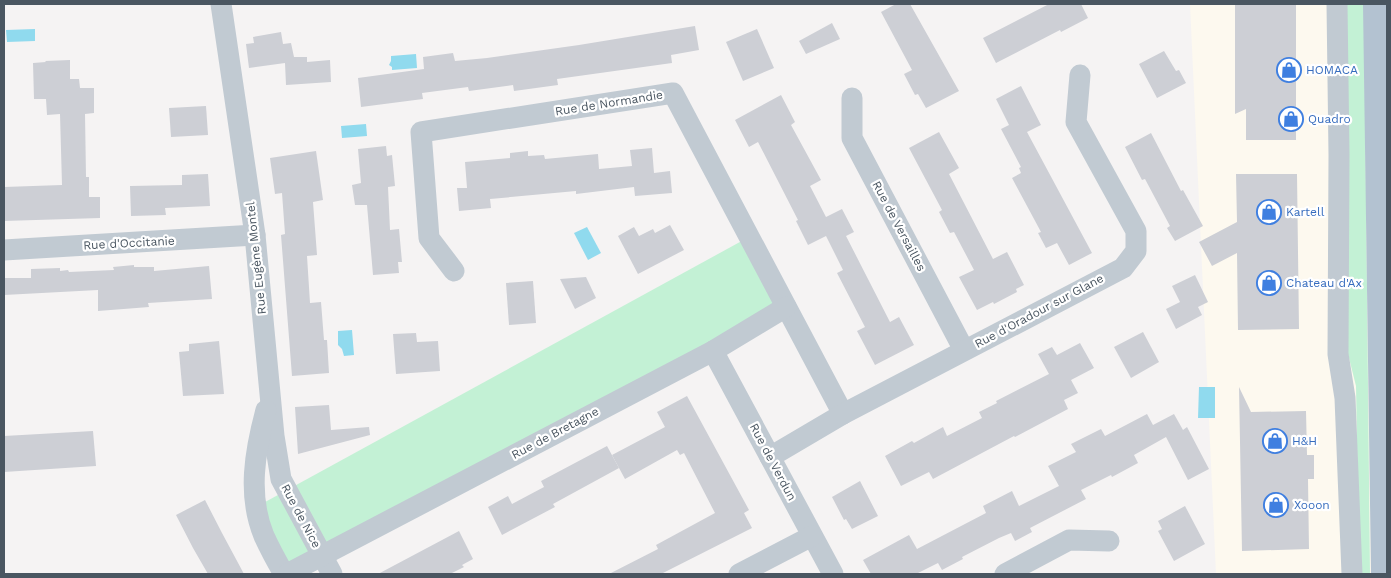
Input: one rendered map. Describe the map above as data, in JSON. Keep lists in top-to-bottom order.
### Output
{
  "streets": {
    "street": [
      "Rue de Normandie",
      "Rue de Versailles",
      "Rue d'Occitanie",
      "Rue Eugène Montel",
      "Rue d'Oradour sur Glane",
      "Rue de Bretagne",
      "Rue de Verdun",
      "Rue de Nice"
    ]
  },
  "crossings": [
    ["Rue de Normandie", "Rue d'Oradour sur Glane"],
    ["Rue de Normandie", "Rue de Bretagne"],
    ["Rue de Versailles", "Rue d'Oradour sur Glane"],
    ["Rue d'Occitanie", "Rue Eugène Montel"],
    ["Rue Eugène Montel", "Rue de Nice"],
    ["Rue d'Oradour sur Glane", "Rue de Verdun"],
    ["Rue de Bretagne", "Rue de Verdun"],
    ["Rue de Bretagne", "Rue de Nice"]
  ],
  "places": {
    "shop": [
      "HOMACA",
      "Quadro",
      "Kartell",
      "Chateau d'Ax",
      "H&H",
      "Xooon"
    ]
  }
}
